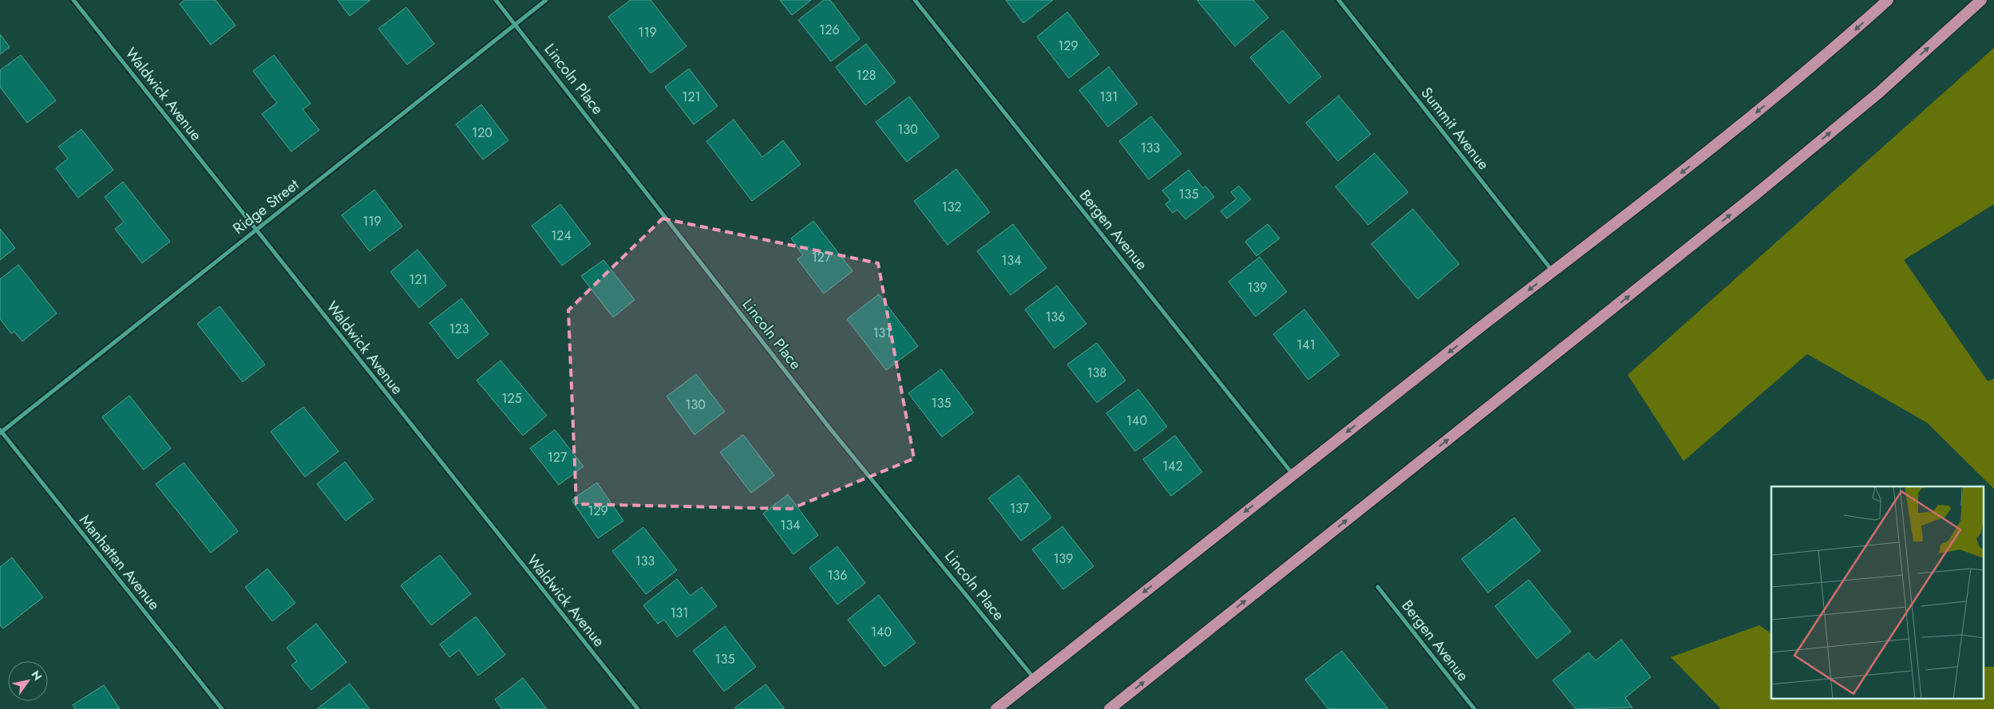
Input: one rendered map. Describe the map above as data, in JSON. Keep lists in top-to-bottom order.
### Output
{
  "streets": {
    "street": [
      "Lincoln Place",
      "Waldwick Avenue",
      "Summit Avenue",
      "Ridge Street",
      "Bergen Avenue",
      "Manhattan Avenue"
    ]
  },
  "crossings": [
    ["Lincoln Place", "Ridge Street"],
    ["Waldwick Avenue", "Ridge Street"],
    ["Ridge Street", "Manhattan Avenue"]
  ],
  "house_numbers": [
    "126",
    "119",
    "129",
    "128",
    "121",
    "131",
    "130",
    "120",
    "133",
    "135",
    "132",
    "119",
    "124",
    "127",
    "134",
    "121",
    "139",
    "136",
    "123",
    "131",
    "141",
    "138",
    "125",
    "135",
    "130",
    "140",
    "127",
    "142",
    "137",
    "129",
    "134",
    "139",
    "133",
    "136",
    "131",
    "140",
    "135"
  ],
  "north": "top right"
}
